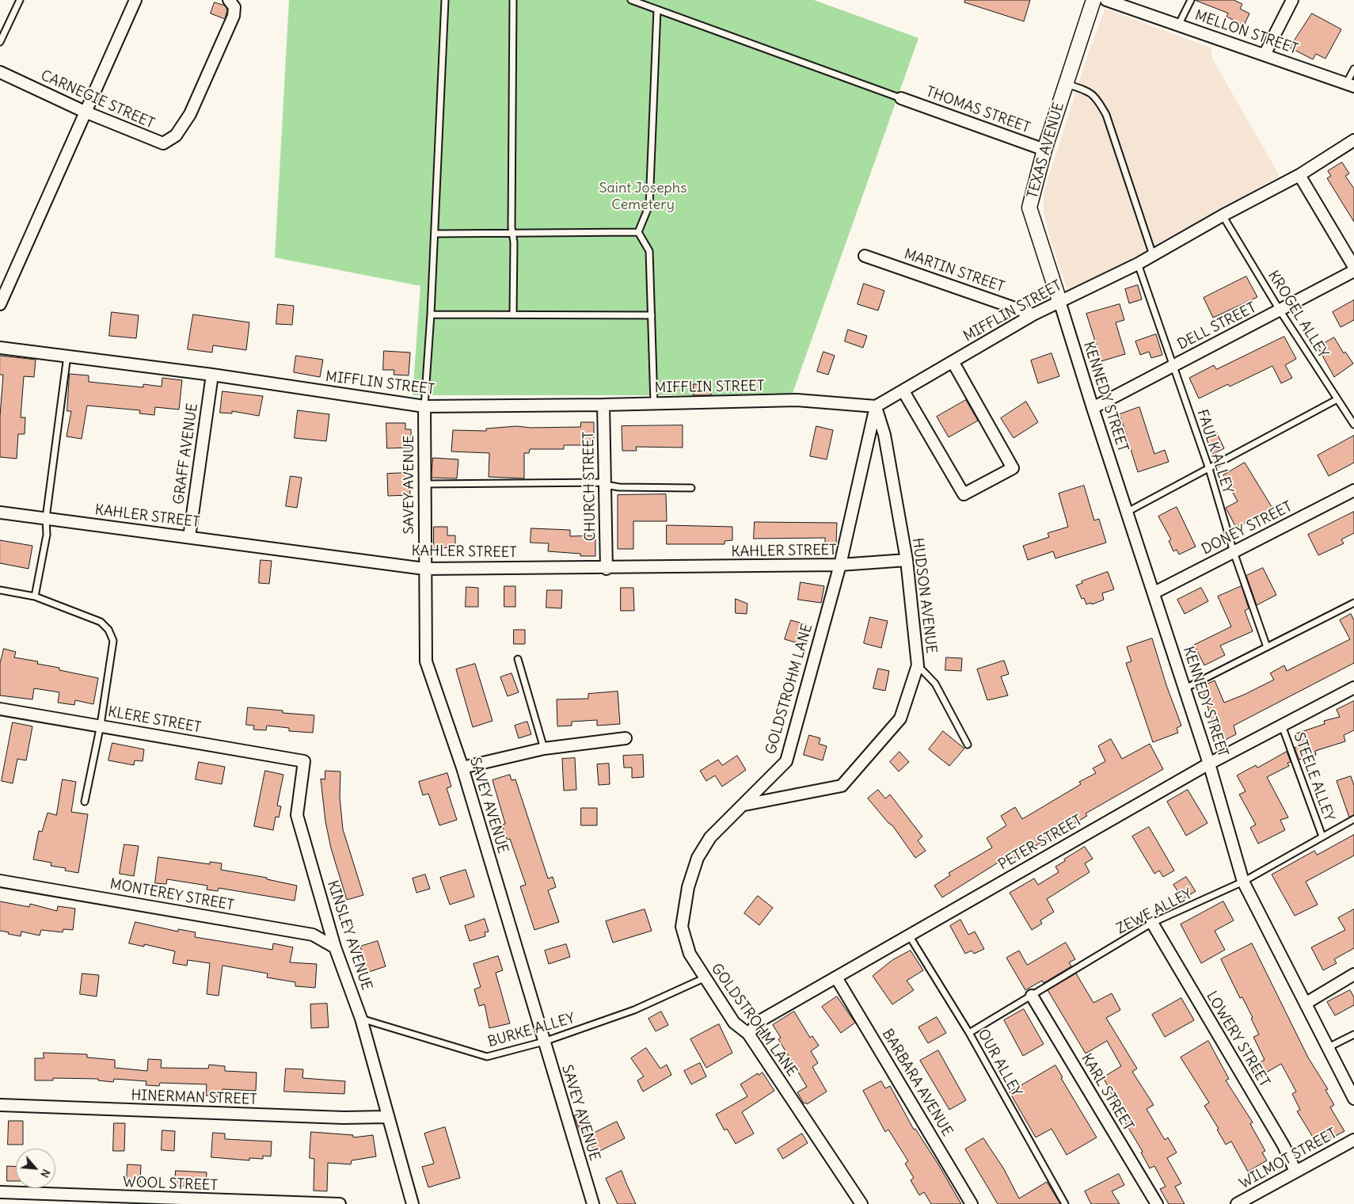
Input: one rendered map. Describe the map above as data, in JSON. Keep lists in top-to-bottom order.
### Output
{
  "streets": {
    "street": [
      "MELLON STREET",
      "CARNEGIE STREET",
      "THOMAS STREET",
      "TEXAS AVENUE",
      "MARTIN STREET",
      "MIFFLIN STREET",
      "DELL STREET",
      "KENNEDY STREET",
      "GRAFF AVENUE",
      "SAVEY AVENUE",
      "CHURCH STREET",
      "KAHLER STREET",
      "DONEY STREET",
      "HUDSON AVENUE",
      "GOLDSTROHM LANE",
      "KLERE STREET",
      "PETER STREET",
      "MONTEREY STREET",
      "KINSLEY AVENUE",
      "LOWERY STREET",
      "BARBARA AVENUE",
      "KARL STREET",
      "HINERMAN STREET",
      "WILMOT STREET",
      "WOOL STREET"
    ],
    "lane": [
      "KROGEL ALLEY",
      "FAULK ALLEY",
      "STEELE ALLEY",
      "ZEWE ALLEY",
      "BURKE ALLEY",
      "OUR ALLEY"
    ]
  },
  "crossings": [
    ["THOMAS STREET", "TEXAS AVENUE"],
    ["TEXAS AVENUE", "MIFFLIN STREET"],
    ["TEXAS AVENUE", "KENNEDY STREET"],
    ["MARTIN STREET", "MIFFLIN STREET"],
    ["MIFFLIN STREET", "KROGEL ALLEY"],
    ["MIFFLIN STREET", "KENNEDY STREET"],
    ["MIFFLIN STREET", "FAULK ALLEY"],
    ["MIFFLIN STREET", "GRAFF AVENUE"],
    ["MIFFLIN STREET", "SAVEY AVENUE"],
    ["MIFFLIN STREET", "CHURCH STREET"],
    ["MIFFLIN STREET", "HUDSON AVENUE"],
    ["MIFFLIN STREET", "GOLDSTROHM LANE"],
    ["KROGEL ALLEY", "DELL STREET"],
    ["DELL STREET", "KENNEDY STREET"],
    ["DELL STREET", "FAULK ALLEY"],
    ["KENNEDY STREET", "DONEY STREET"],
    ["KENNEDY STREET", "PETER STREET"],
    ["KENNEDY STREET", "ZEWE ALLEY"],
    ["FAULK ALLEY", "DONEY STREET"],
    ["GRAFF AVENUE", "KAHLER STREET"],
    ["SAVEY AVENUE", "KAHLER STREET"],
    ["SAVEY AVENUE", "BURKE ALLEY"],
    ["CHURCH STREET", "KAHLER STREET"],
    ["KAHLER STREET", "HUDSON AVENUE"],
    ["KAHLER STREET", "GOLDSTROHM LANE"],
    ["HUDSON AVENUE", "GOLDSTROHM LANE"],
    ["GOLDSTROHM LANE", "PETER STREET"],
    ["GOLDSTROHM LANE", "BURKE ALLEY"],
    ["KLERE STREET", "KINSLEY AVENUE"],
    ["STEELE ALLEY", "PETER STREET"],
    ["STEELE ALLEY", "ZEWE ALLEY"],
    ["PETER STREET", "OUR ALLEY"],
    ["PETER STREET", "BARBARA AVENUE"],
    ["MONTEREY STREET", "KINSLEY AVENUE"],
    ["ZEWE ALLEY", "LOWERY STREET"],
    ["ZEWE ALLEY", "OUR ALLEY"],
    ["ZEWE ALLEY", "KARL STREET"],
    ["KINSLEY AVENUE", "BURKE ALLEY"],
    ["KINSLEY AVENUE", "HINERMAN STREET"],
    ["LOWERY STREET", "WILMOT STREET"]
  ],
  "parks": ["Saint Josephs Cemetery"],
  "north": "bottom right"
}
